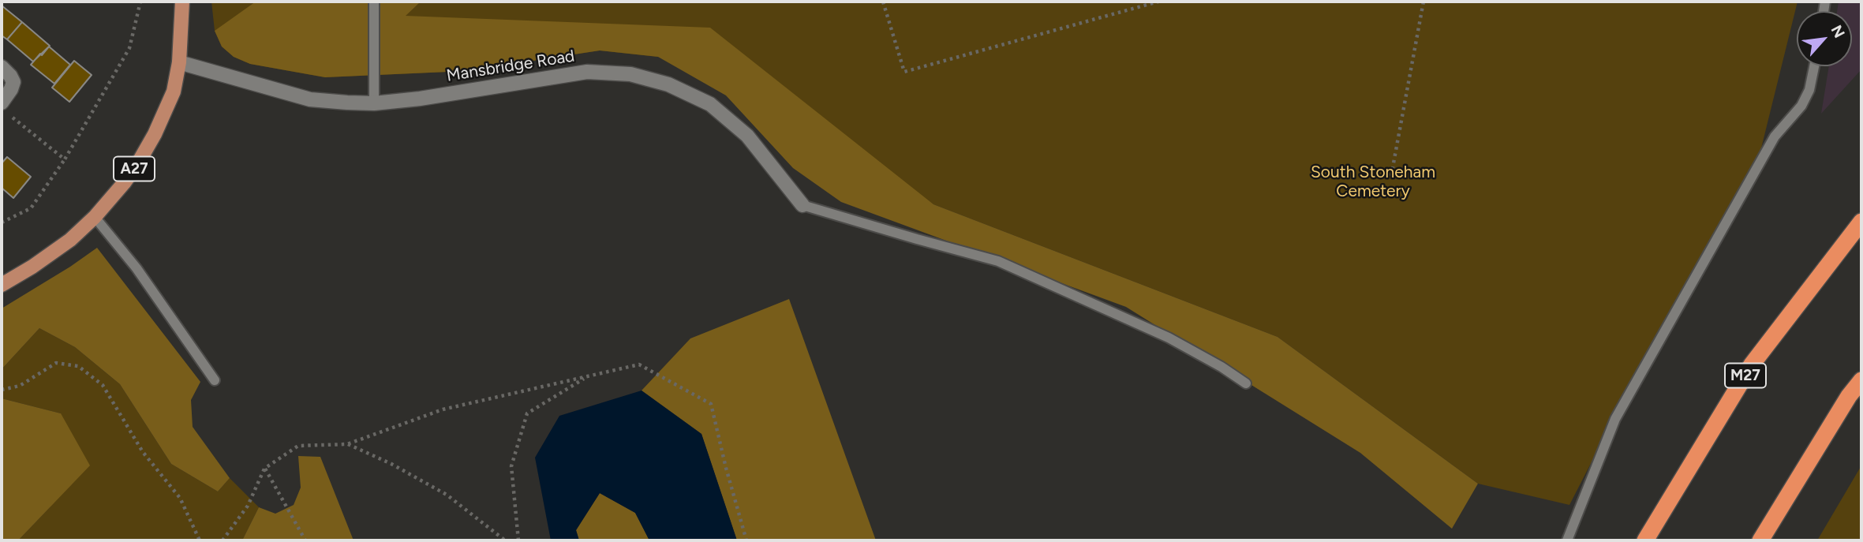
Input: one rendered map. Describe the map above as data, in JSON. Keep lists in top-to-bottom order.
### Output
{
  "streets": {
    "highway": ["M27"],
    "main road": ["A27"],
    "street": ["Mansbridge Road"]
  },
  "crossings": [
    ["Mansbridge Road", "A27"]
  ],
  "parks": ["South Stoneham Cemetery"],
  "north": "top right"
}
